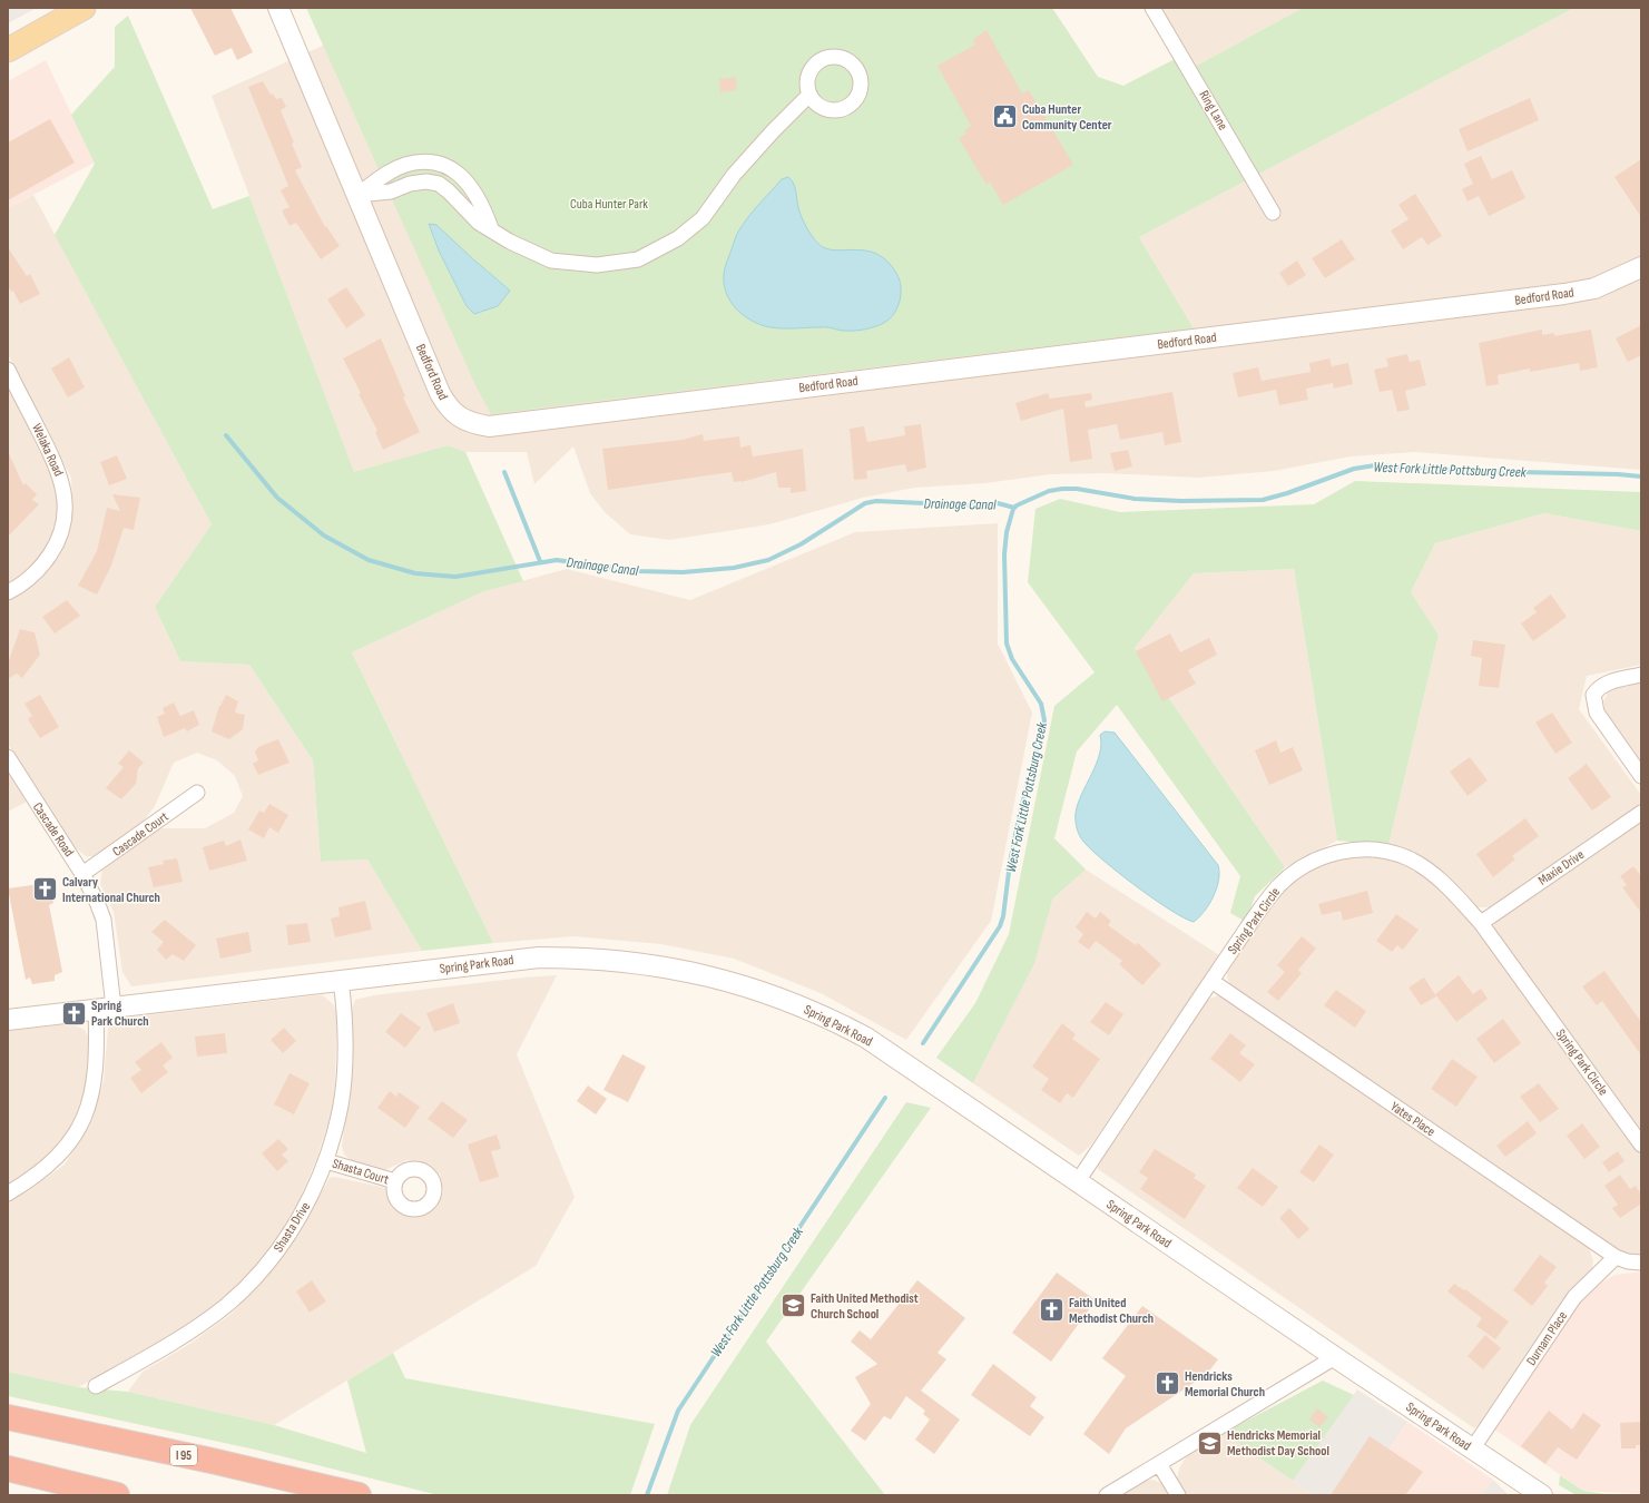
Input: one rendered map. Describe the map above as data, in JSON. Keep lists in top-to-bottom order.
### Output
{
  "streets": {
    "highway": ["I 95"],
    "main road": ["Bedford Road", "Spring Park Road"],
    "street": [
      "Ring Lane",
      "Welaka Road",
      "Cascade Road",
      "Cascade Court",
      "Maxie Drive",
      "Spring Park Circle",
      "Yates Place",
      "Shasta Court",
      "Shasta Drive",
      "Durnam Place"
    ]
  },
  "crossings": [
    ["Cascade Road", "Cascade Court"],
    ["Cascade Road", "Spring Park Road"],
    ["Maxie Drive", "Spring Park Circle"],
    ["Spring Park Circle", "Spring Park Road"],
    ["Spring Park Circle", "Yates Place"],
    ["Spring Park Road", "Shasta Drive"],
    ["Spring Park Road", "Durnam Place"],
    ["Yates Place", "Durnam Place"],
    ["Shasta Court", "Shasta Drive"]
  ],
  "water": ["West Fork Little Pottsburg Creek", "Drainage Canal"],
  "parks": ["Cuba Hunter Park"],
  "places": {
    "public building": ["Cuba Hunter Community Center"],
    "church": [
      "Calvary International Church",
      "Spring Park Church",
      "Faith United Methodist Church",
      "Hendricks Memorial Church"
    ],
    "school or university": ["Faith United Methodist Church School", "Hendricks Memorial Methodist Day School"]
  }
}
